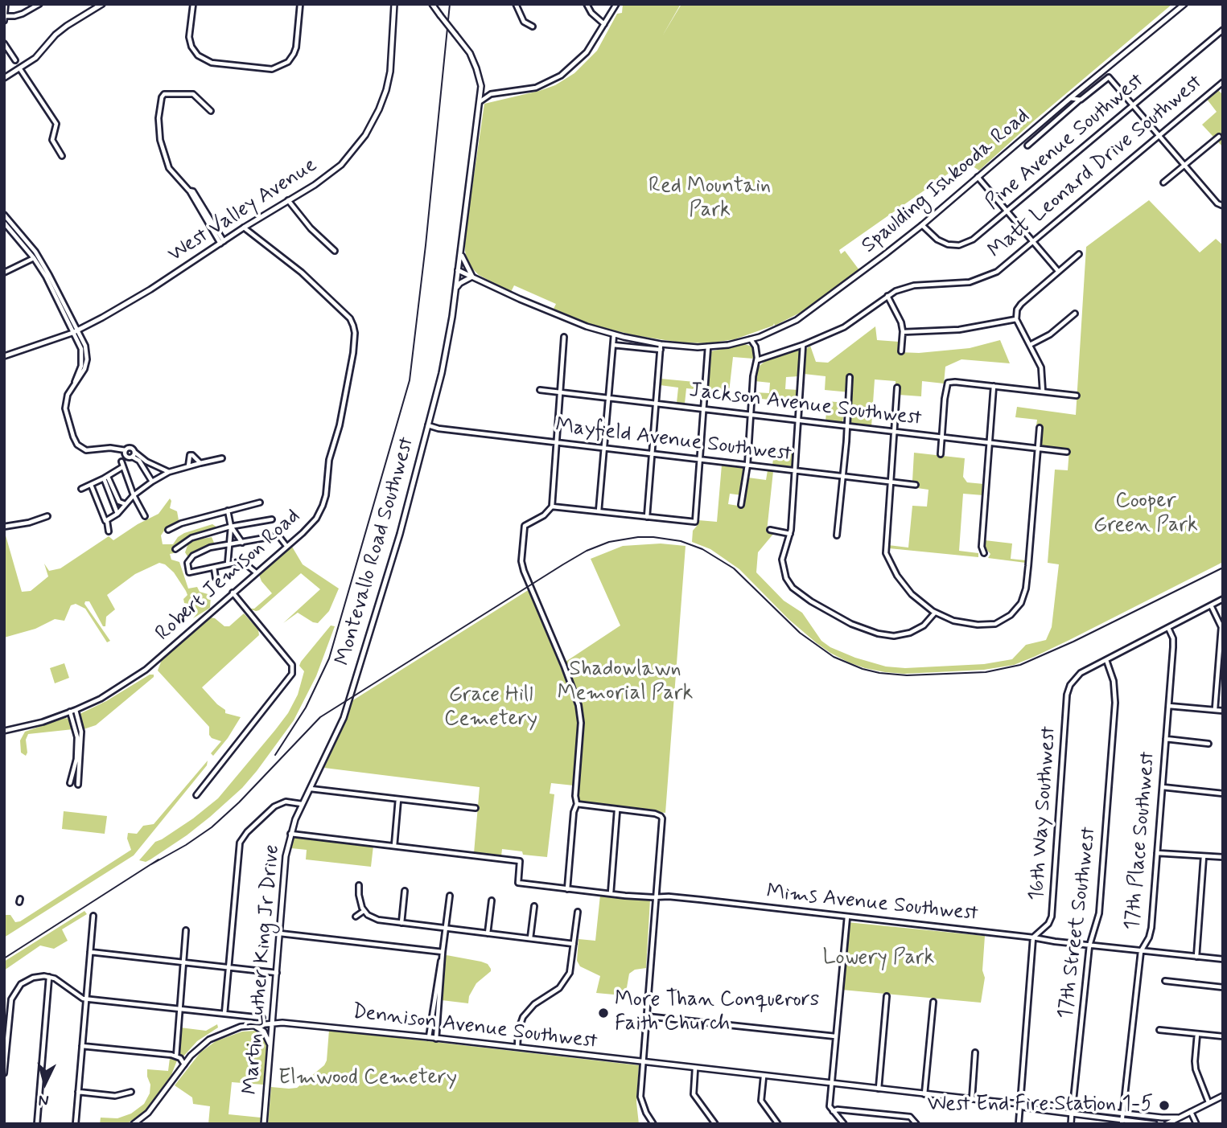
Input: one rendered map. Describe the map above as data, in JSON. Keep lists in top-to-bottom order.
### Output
{
  "streets": {
    "main road": [
      "Spaulding Ishkooda Road",
      "West Valley Avenue",
      "Montevallo Road Southwest",
      "17th Street Southwest",
      "Martin Luther King Jr Drive",
      "Dennison Avenue Southwest"
    ],
    "street": [
      "Pine Avenue Southwest",
      "Matt Leonard Drive Southwest",
      "Jackson Avenue Southwest",
      "Mayfield Avenue Southwest",
      "Robert Jemison Road",
      "16th Way Southwest",
      "17th Place Southwest",
      "Mims Avenue Southwest"
    ]
  },
  "crossings": [
    ["Pine Avenue Southwest", "Spaulding Ishkooda Road"],
    ["West Valley Avenue", "Robert Jemison Road"],
    ["Mayfield Avenue Southwest", "Montevallo Road Southwest"],
    ["Montevallo Road Southwest", "Martin Luther King Jr Drive"],
    ["16th Way Southwest", "17th Place Southwest"],
    ["16th Way Southwest", "Mims Avenue Southwest"],
    ["16th Way Southwest", "17th Street Southwest"],
    ["17th Place Southwest", "Mims Avenue Southwest"],
    ["17th Place Southwest", "Dennison Avenue Southwest"],
    ["Mims Avenue Southwest", "17th Street Southwest"],
    ["17th Street Southwest", "Dennison Avenue Southwest"],
    ["Martin Luther King Jr Drive", "Dennison Avenue Southwest"]
  ],
  "parks": [
    "Red Mountain Park",
    "Cooper Green Park",
    "Shadowlawn Memorial Park",
    "Grace Hill Cemetery",
    "Lowery Park",
    "Elmwood Cemetery"
  ],
  "places": ["More Than Conquerors Faith Church", "West End Fire Station 1-5"],
  "north": "bottom"
}
